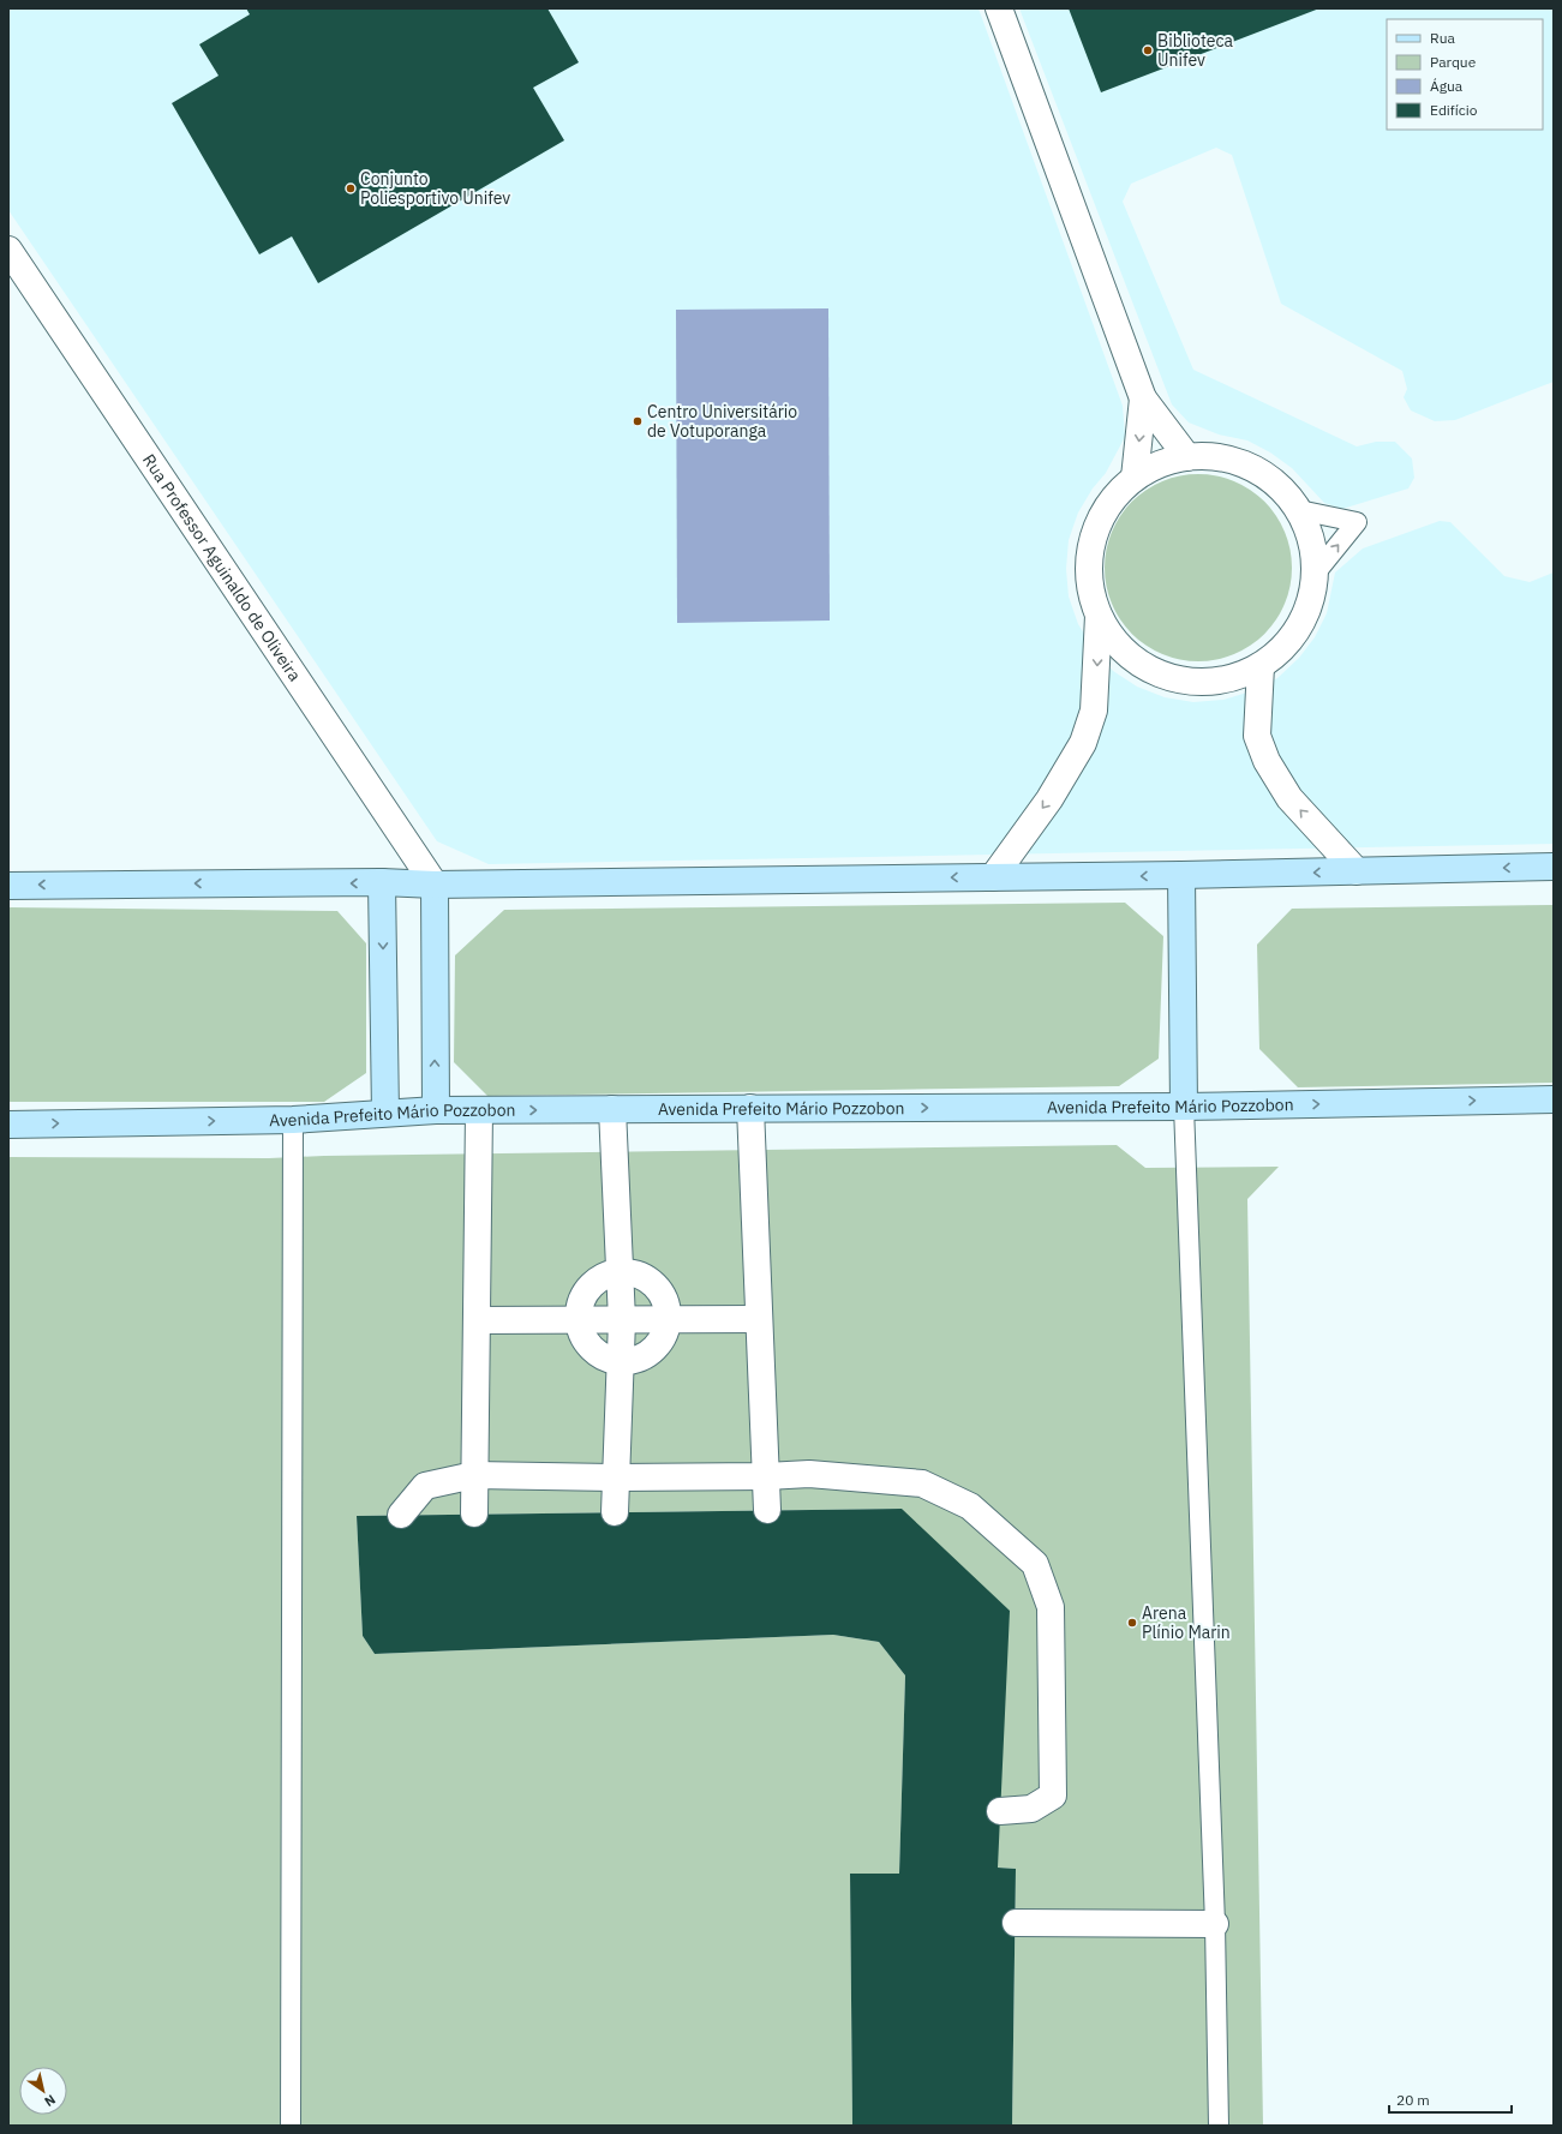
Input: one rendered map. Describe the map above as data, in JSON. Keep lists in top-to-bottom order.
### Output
{
  "streets": {
    "street": ["Rua Professor Aguinaldo de Oliveira", "Avenida Prefeito Mário Pozzobon"]
  },
  "places": [
    "Biblioteca Unifev",
    "Conjunto Poliesportivo Unifev",
    "Centro Universitário de Votuporanga",
    "Arena Plínio Marin"
  ],
  "legend": [
    "Rua",
    "Parque",
    "Água",
    "Edifício"
  ],
  "scale_bar": "20 m",
  "north": "bottom right"
}
